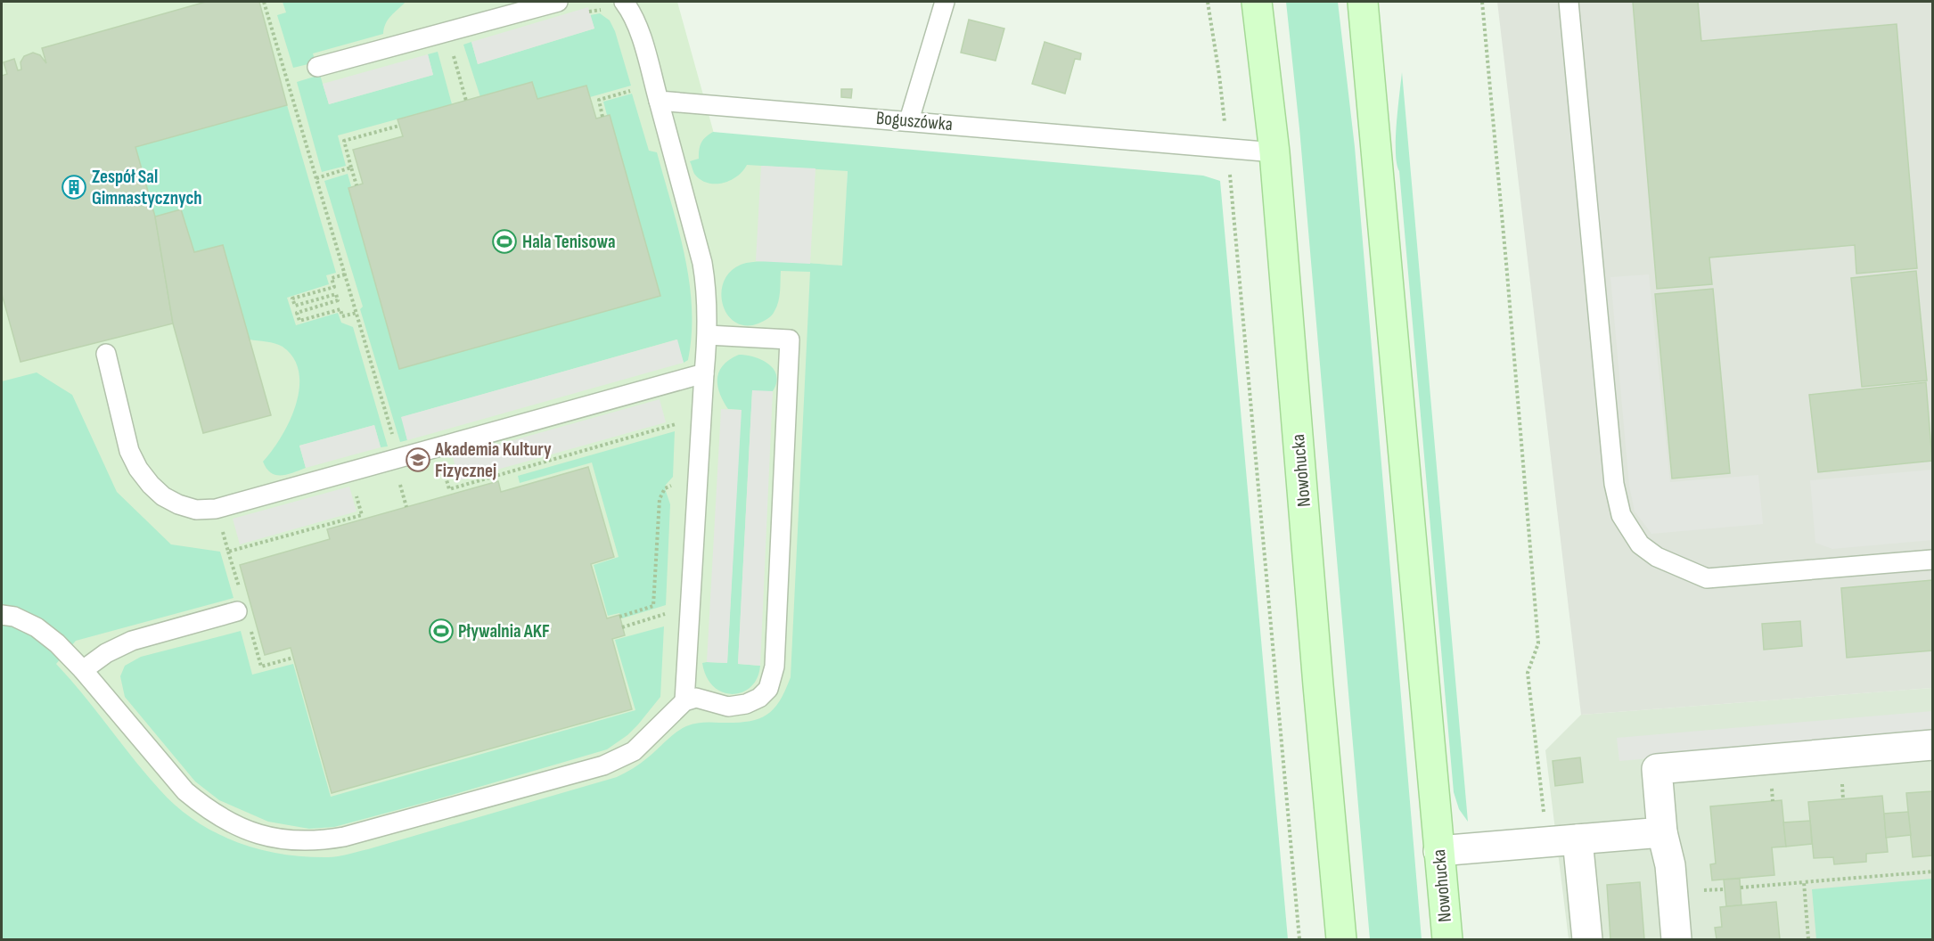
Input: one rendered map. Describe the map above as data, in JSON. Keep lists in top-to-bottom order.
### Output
{
  "streets": {
    "main road": ["Nowohucka"],
    "lane": ["Boguszówka"]
  },
  "crossings": [
    ["Boguszówka", "Nowohucka"]
  ],
  "places": {
    "building": ["Zespół Sal Gimnastycznych"],
    "sports": ["Hala Tenisowa", "Pływalnia AKF"],
    "school or university": ["Akademia Kultury Fizycznej"]
  }
}
